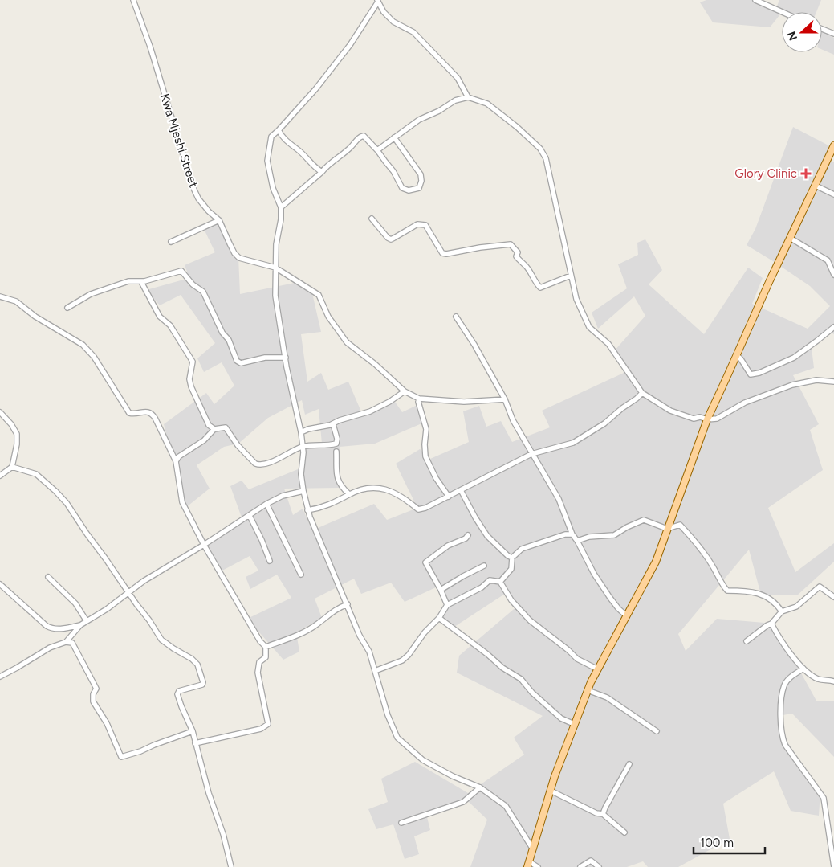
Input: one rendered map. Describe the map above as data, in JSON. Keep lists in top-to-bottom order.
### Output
{
  "streets": {
    "street": ["Kwa Mjeshi Street"]
  },
  "places": {
    "health": ["Glory Clinic"]
  },
  "scale_bar": "100 m",
  "north": "left"
}
